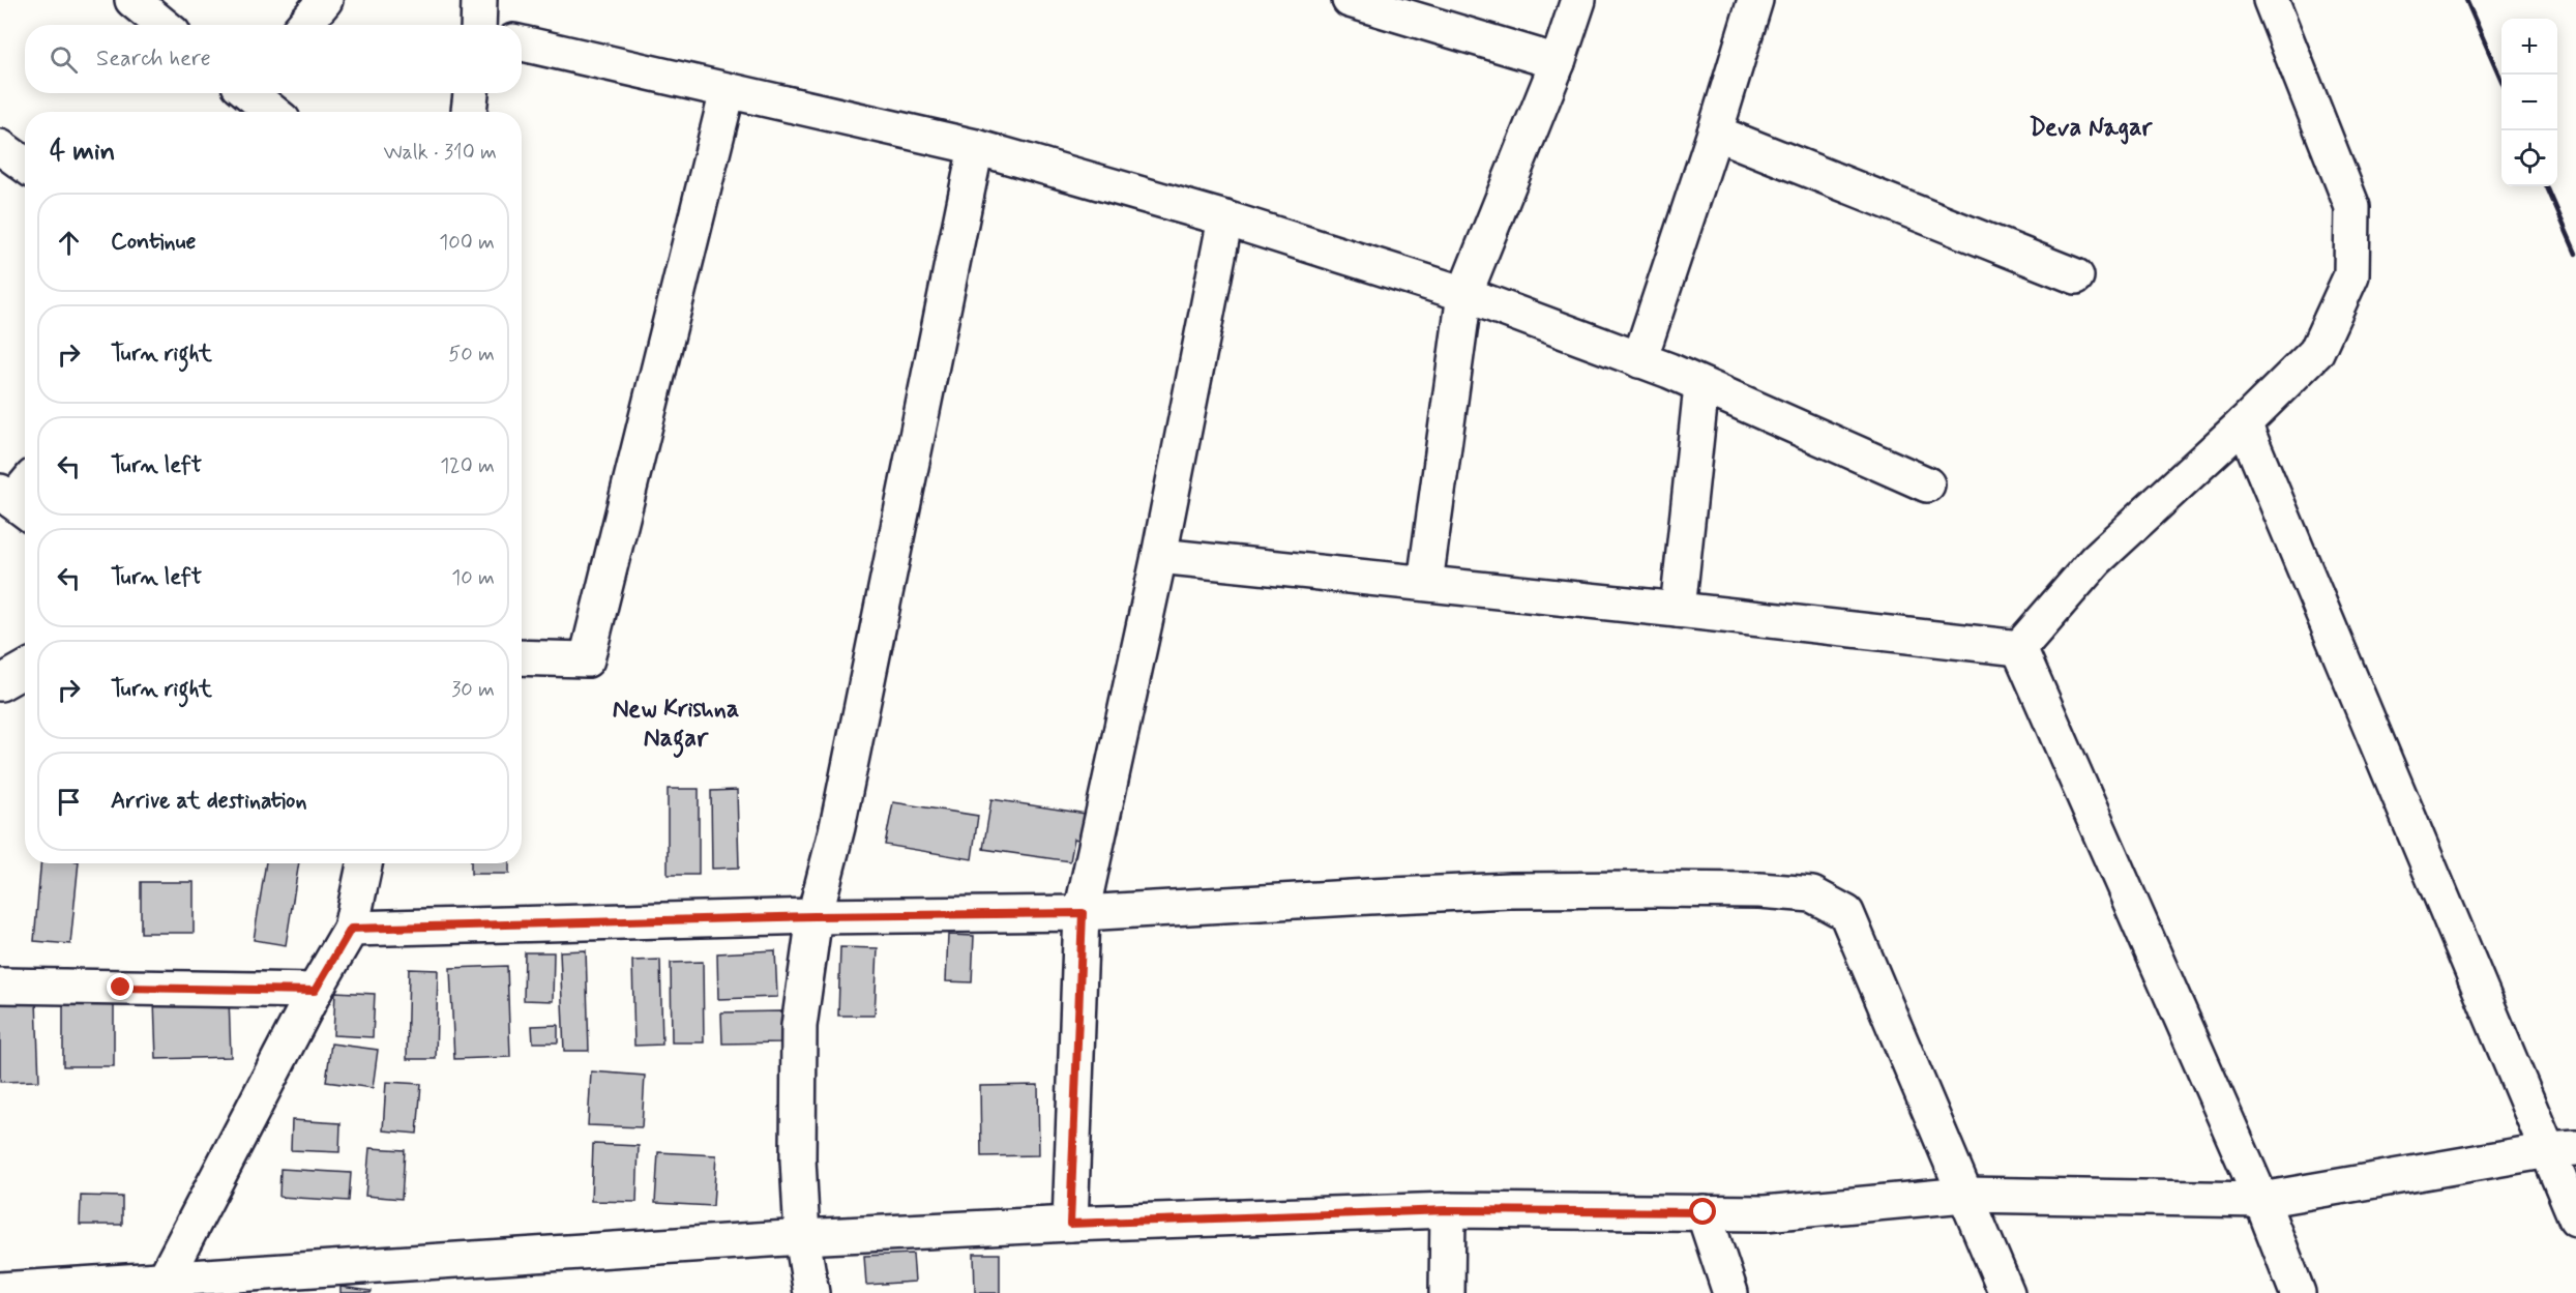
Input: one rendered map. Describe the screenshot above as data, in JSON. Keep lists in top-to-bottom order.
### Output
{
  "districts": ["Deva Nagar", "New Krishna Nagar"],
  "page": {
    "map_buttons": ["+", "−"],
    "search": "Search here",
    "heading": ["4 min", "Walk · 310 m"],
    "list": [
      ["Continue", "100 m"],
      ["Turn right", "50 m"],
      ["Turn left", "120 m"],
      ["Turn left", "10 m"],
      ["Turn right", "30 m"],
      "Arrive at destination"
    ]
  }
}
